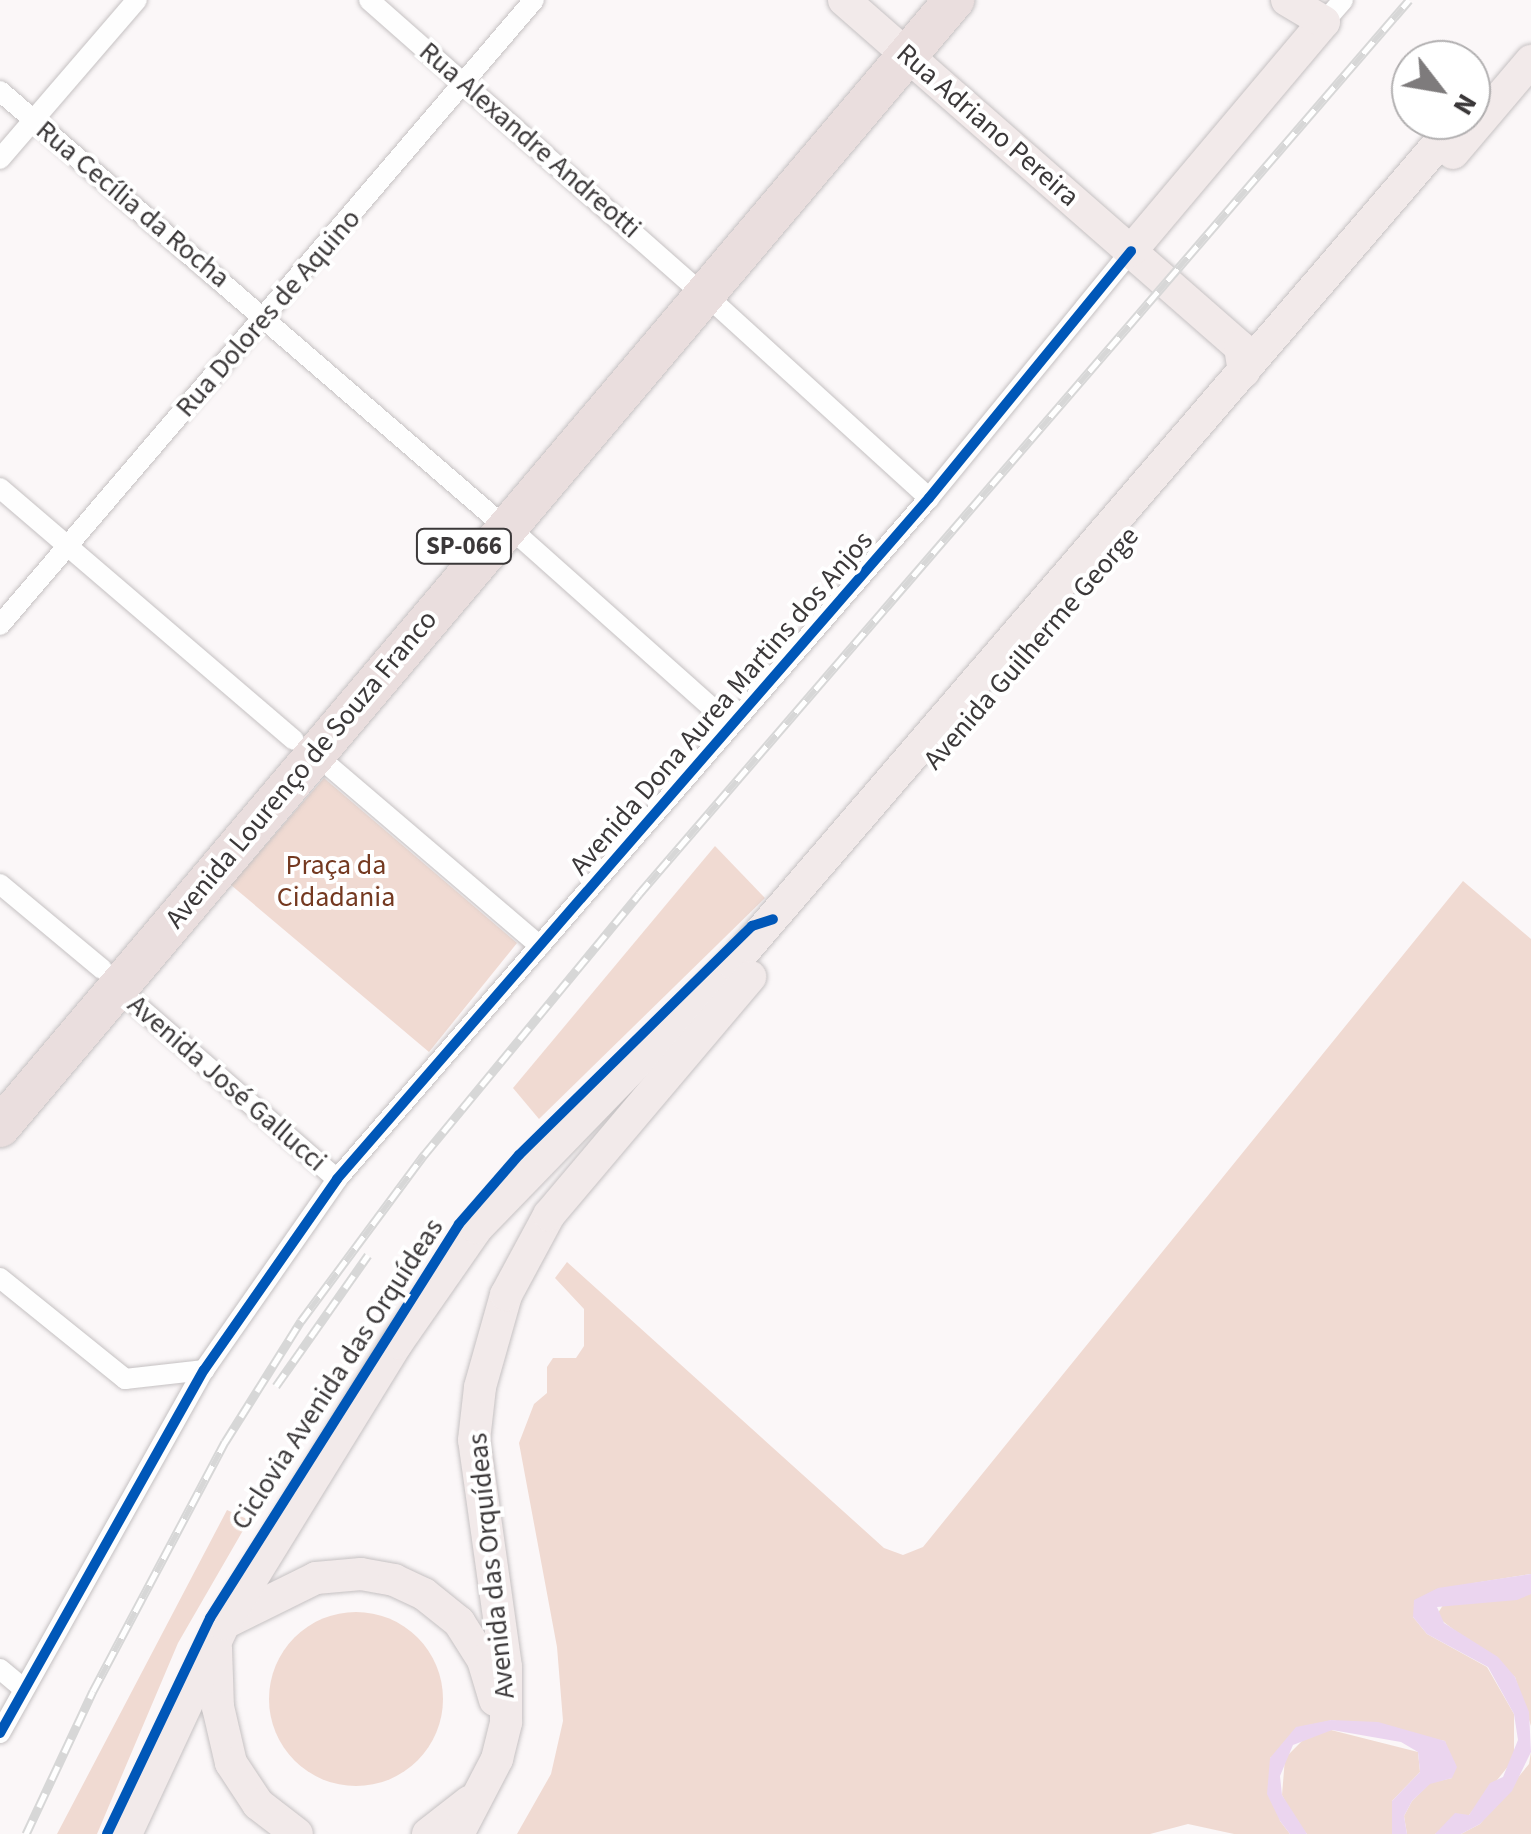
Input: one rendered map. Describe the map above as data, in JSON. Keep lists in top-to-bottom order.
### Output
{
  "streets": {
    "highway": ["SP-066", "Avenida Lourenço de Souza Franco"],
    "main road": [
      "Rua Adriano Pereira",
      "Avenida Guilherme George",
      "Avenida Dona Aurea Martins dos Anjos",
      "Avenida das Orquídeas"
    ],
    "street": [
      "Rua Alexandre Andreotti",
      "Rua Cecília da Rocha",
      "Rua Dolores de Aquino",
      "Avenida José Gallucci"
    ],
    "cycle path": ["Ciclovia Avenida das Orquídeas"]
  },
  "crossings": [
    ["Rua Adriano Pereira", "Avenida Guilherme George"],
    ["Rua Adriano Pereira", "Avenida Dona Aurea Martins dos Anjos"],
    ["Rua Adriano Pereira", "Avenida Lourenço de Souza Franco"],
    ["Rua Alexandre Andreotti", "Rua Dolores de Aquino"],
    ["Rua Alexandre Andreotti", "Avenida Dona Aurea Martins dos Anjos"],
    ["Rua Alexandre Andreotti", "Avenida Lourenço de Souza Franco"],
    ["Rua Cecília da Rocha", "Rua Dolores de Aquino"],
    ["Rua Cecília da Rocha", "Avenida Dona Aurea Martins dos Anjos"],
    ["Rua Cecília da Rocha", "Avenida Lourenço de Souza Franco"],
    ["Avenida Guilherme George", "Avenida das Orquídeas"],
    ["Avenida Dona Aurea Martins dos Anjos", "Avenida José Gallucci"],
    ["Avenida Lourenço de Souza Franco", "Avenida José Gallucci"]
  ],
  "parks": ["Praça da Cidadania"],
  "north": "bottom right"
}
